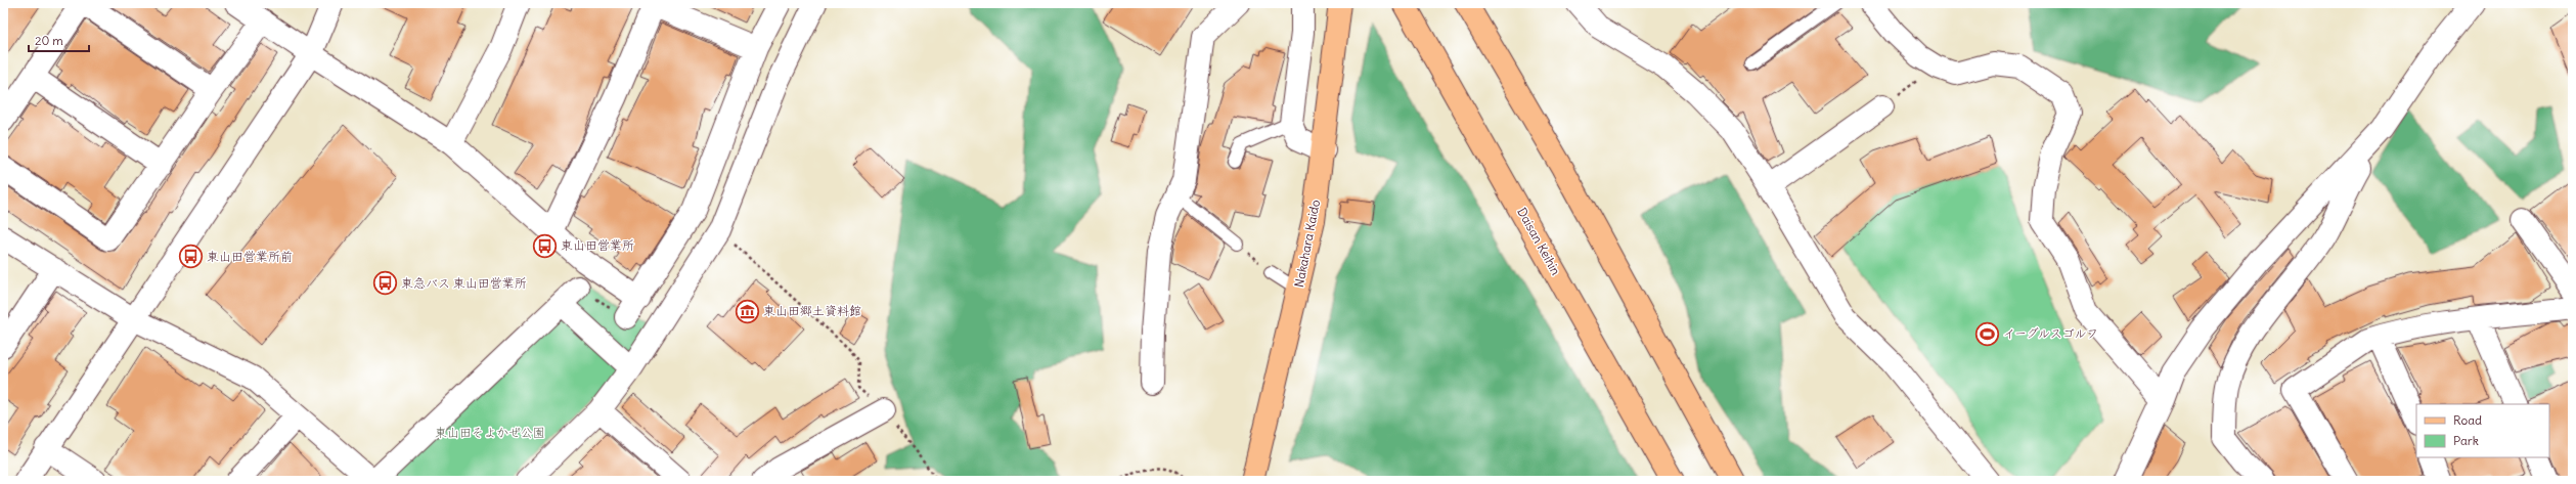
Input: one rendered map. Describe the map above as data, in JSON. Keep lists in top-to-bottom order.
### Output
{
  "streets": {
    "main road": ["Daisan Keihin", "Nakahara Kaido"]
  },
  "parks": ["東山田そよかぜ公園"],
  "places": {
    "bus stop": ["東山田営業所", "東山田営業所前", "東急バス 東山田営業所"],
    "museum": ["東山田郷土資料館"],
    "sports": ["イーグルスゴルフ"]
  },
  "legend": ["Road", "Park"],
  "scale_bar": "20 m"
}
